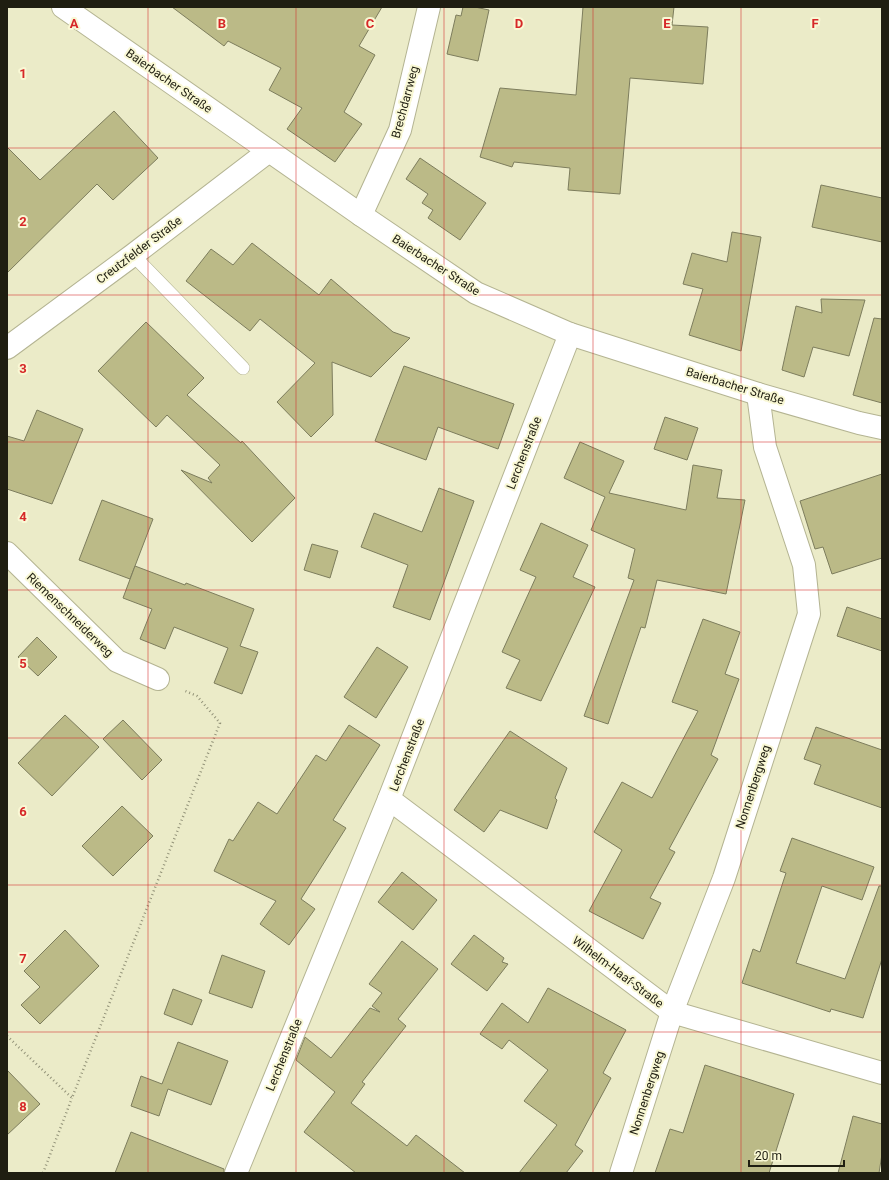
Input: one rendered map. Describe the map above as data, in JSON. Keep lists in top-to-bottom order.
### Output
{
  "streets": {
    "street": [
      "Baierbacher Straße",
      "Brechdarrweg",
      "Creutzfelder Straße",
      "Lerchenstraße",
      "Riemenschneiderweg",
      "Nonnenbergweg",
      "Wilhelm-Haaf-Straße"
    ]
  },
  "crossings": [
    ["Baierbacher Straße", "Brechdarrweg"],
    ["Baierbacher Straße", "Creutzfelder Straße"],
    ["Baierbacher Straße", "Lerchenstraße"],
    ["Baierbacher Straße", "Nonnenbergweg"],
    ["Lerchenstraße", "Wilhelm-Haaf-Straße"],
    ["Nonnenbergweg", "Wilhelm-Haaf-Straße"]
  ],
  "scale_bar": "20 m",
  "grid": {
    "columns": [
      "A",
      "B",
      "C",
      "D",
      "E",
      "F"
    ],
    "rows": [
      "1",
      "2",
      "3",
      "4",
      "5",
      "6",
      "7",
      "8"
    ]
  }
}
